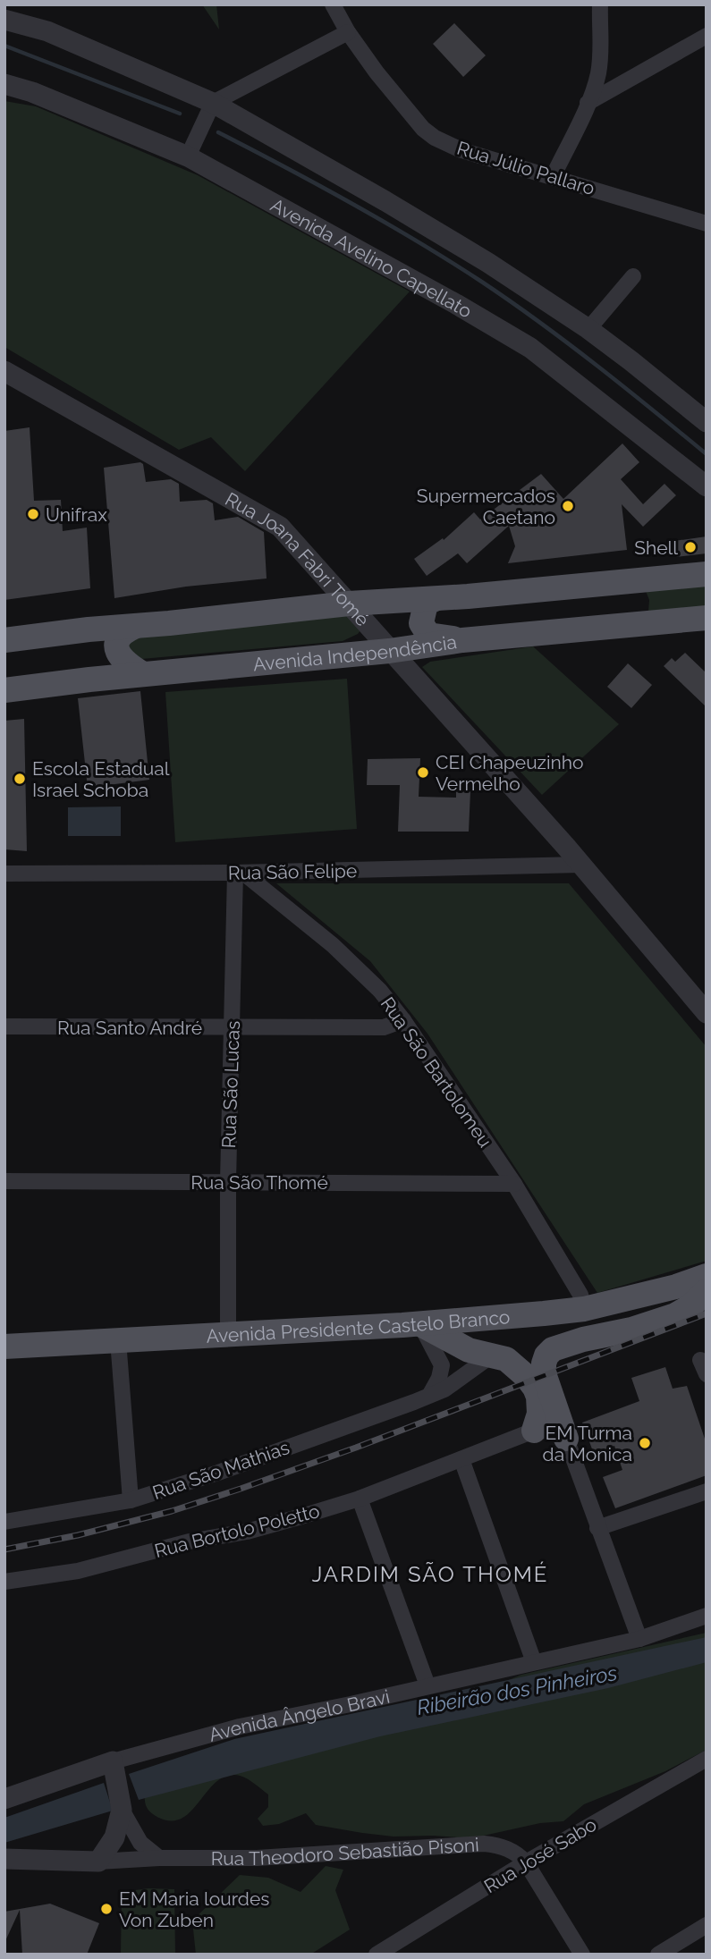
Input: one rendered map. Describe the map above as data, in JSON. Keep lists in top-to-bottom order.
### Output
{
  "streets": {
    "main road": ["Avenida Independência", "Avenida Presidente Castelo Branco"],
    "street": [
      "Rua Júlio Pallaro",
      "Avenida Avelino Capellato",
      "Rua Joana Fabri Tomé",
      "Rua São Felipe",
      "Rua Santo André",
      "Rua São Bartolomeu",
      "Rua São Lucas",
      "Rua São Thomé",
      "Rua São Mathias",
      "Rua Bortolo Poletto",
      "Avenida Ângelo Bravi",
      "Rua Theodoro Sebastião Pisoni",
      "Rua José Sabo"
    ]
  },
  "crossings": [
    ["Rua Joana Fabri Tomé", "Avenida Independência"],
    ["Rua Joana Fabri Tomé", "Rua São Felipe"],
    ["Rua São Felipe", "Rua São Bartolomeu"],
    ["Rua São Felipe", "Rua São Lucas"],
    ["Rua Santo André", "Rua São Bartolomeu"],
    ["Rua Santo André", "Rua São Lucas"],
    ["Rua São Bartolomeu", "Rua São Lucas"],
    ["Rua São Bartolomeu", "Rua São Thomé"],
    ["Rua São Bartolomeu", "Avenida Presidente Castelo Branco"],
    ["Rua São Lucas", "Rua São Thomé"],
    ["Rua São Lucas", "Avenida Presidente Castelo Branco"],
    ["Rua Theodoro Sebastião Pisoni", "Rua José Sabo"]
  ],
  "districts": ["JARDIM SÃO THOMÉ"],
  "water": ["Ribeirão dos Pinheiros"],
  "places": [
    "Supermercados Caetano",
    "Unifrax",
    "Shell",
    "CEI Chapeuzinho Vermelho",
    "Escola Estadual Israel Schoba",
    "EM Turma da Monica",
    "EM Maria lourdes Von Zuben"
  ]
}
